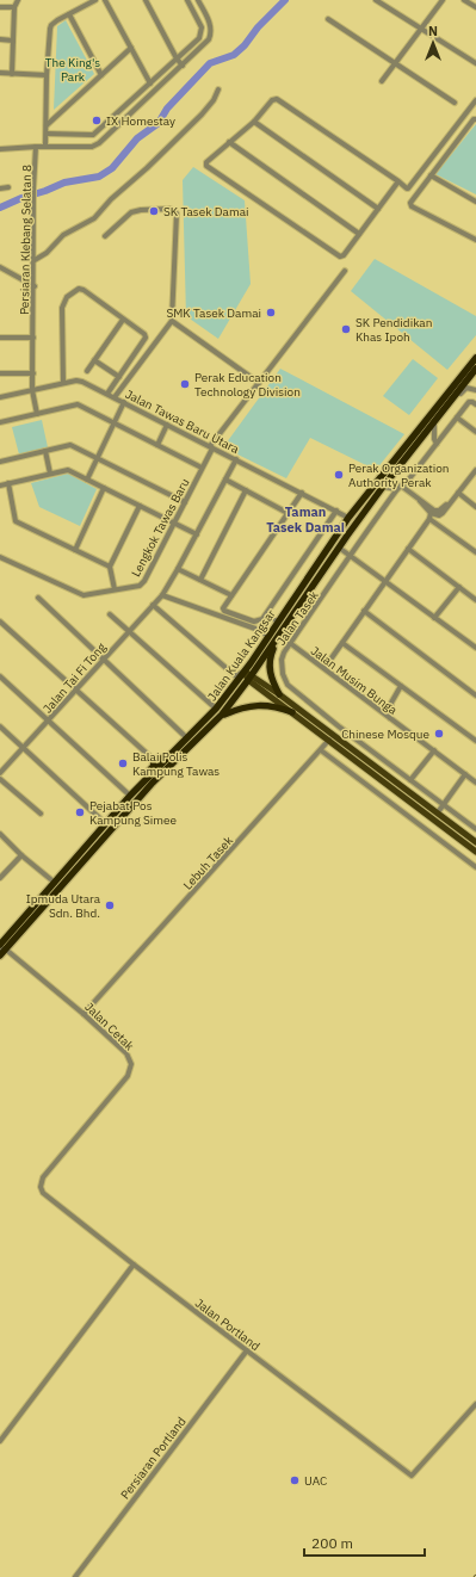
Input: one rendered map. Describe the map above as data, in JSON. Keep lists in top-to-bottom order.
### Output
{
  "streets": {
    "highway": ["Jalan Kuala Kangsar"],
    "street": [
      "Persiaran Klebang Selatan 8",
      "Jalan Tawas Baru Utara",
      "Lengkok Tawas Baru",
      "Jalan Tasek",
      "Jalan Tai Fi Tong",
      "Jalan Musim Bunga",
      "Lebuh Tasek",
      "Jalan Cetak",
      "Jalan Portland",
      "Persiaran Portland"
    ]
  },
  "crossings": [
    ["Persiaran Klebang Selatan 8", "Jalan Tawas Baru Utara"],
    ["Jalan Tawas Baru Utara", "Lengkok Tawas Baru"],
    ["Jalan Tawas Baru Utara", "Jalan Kuala Kangsar"],
    ["Jalan Tawas Baru Utara", "Jalan Tai Fi Tong"],
    ["Jalan Tasek", "Jalan Musim Bunga"],
    ["Jalan Kuala Kangsar", "Jalan Cetak"],
    ["Lebuh Tasek", "Jalan Cetak"],
    ["Jalan Cetak", "Jalan Portland"],
    ["Jalan Portland", "Persiaran Portland"]
  ],
  "districts": ["Taman Tasek Damai"],
  "parks": ["The King's Park"],
  "places": [
    "IX Homestay",
    "SK Tasek Damai",
    "SMK Tasek Damai",
    "SK Pendidikan Khas Ipoh",
    "Perak Education Technology Division",
    "Perak Organization Authority Perak",
    "Chinese Mosque",
    "Balai Polis Kampung Tawas",
    "Pejabat Pos Kampung Simee",
    "Ipmuda Utara Sdn. Bhd.",
    "UAC"
  ],
  "scale_bar": "200 m",
  "north": "top"
}
